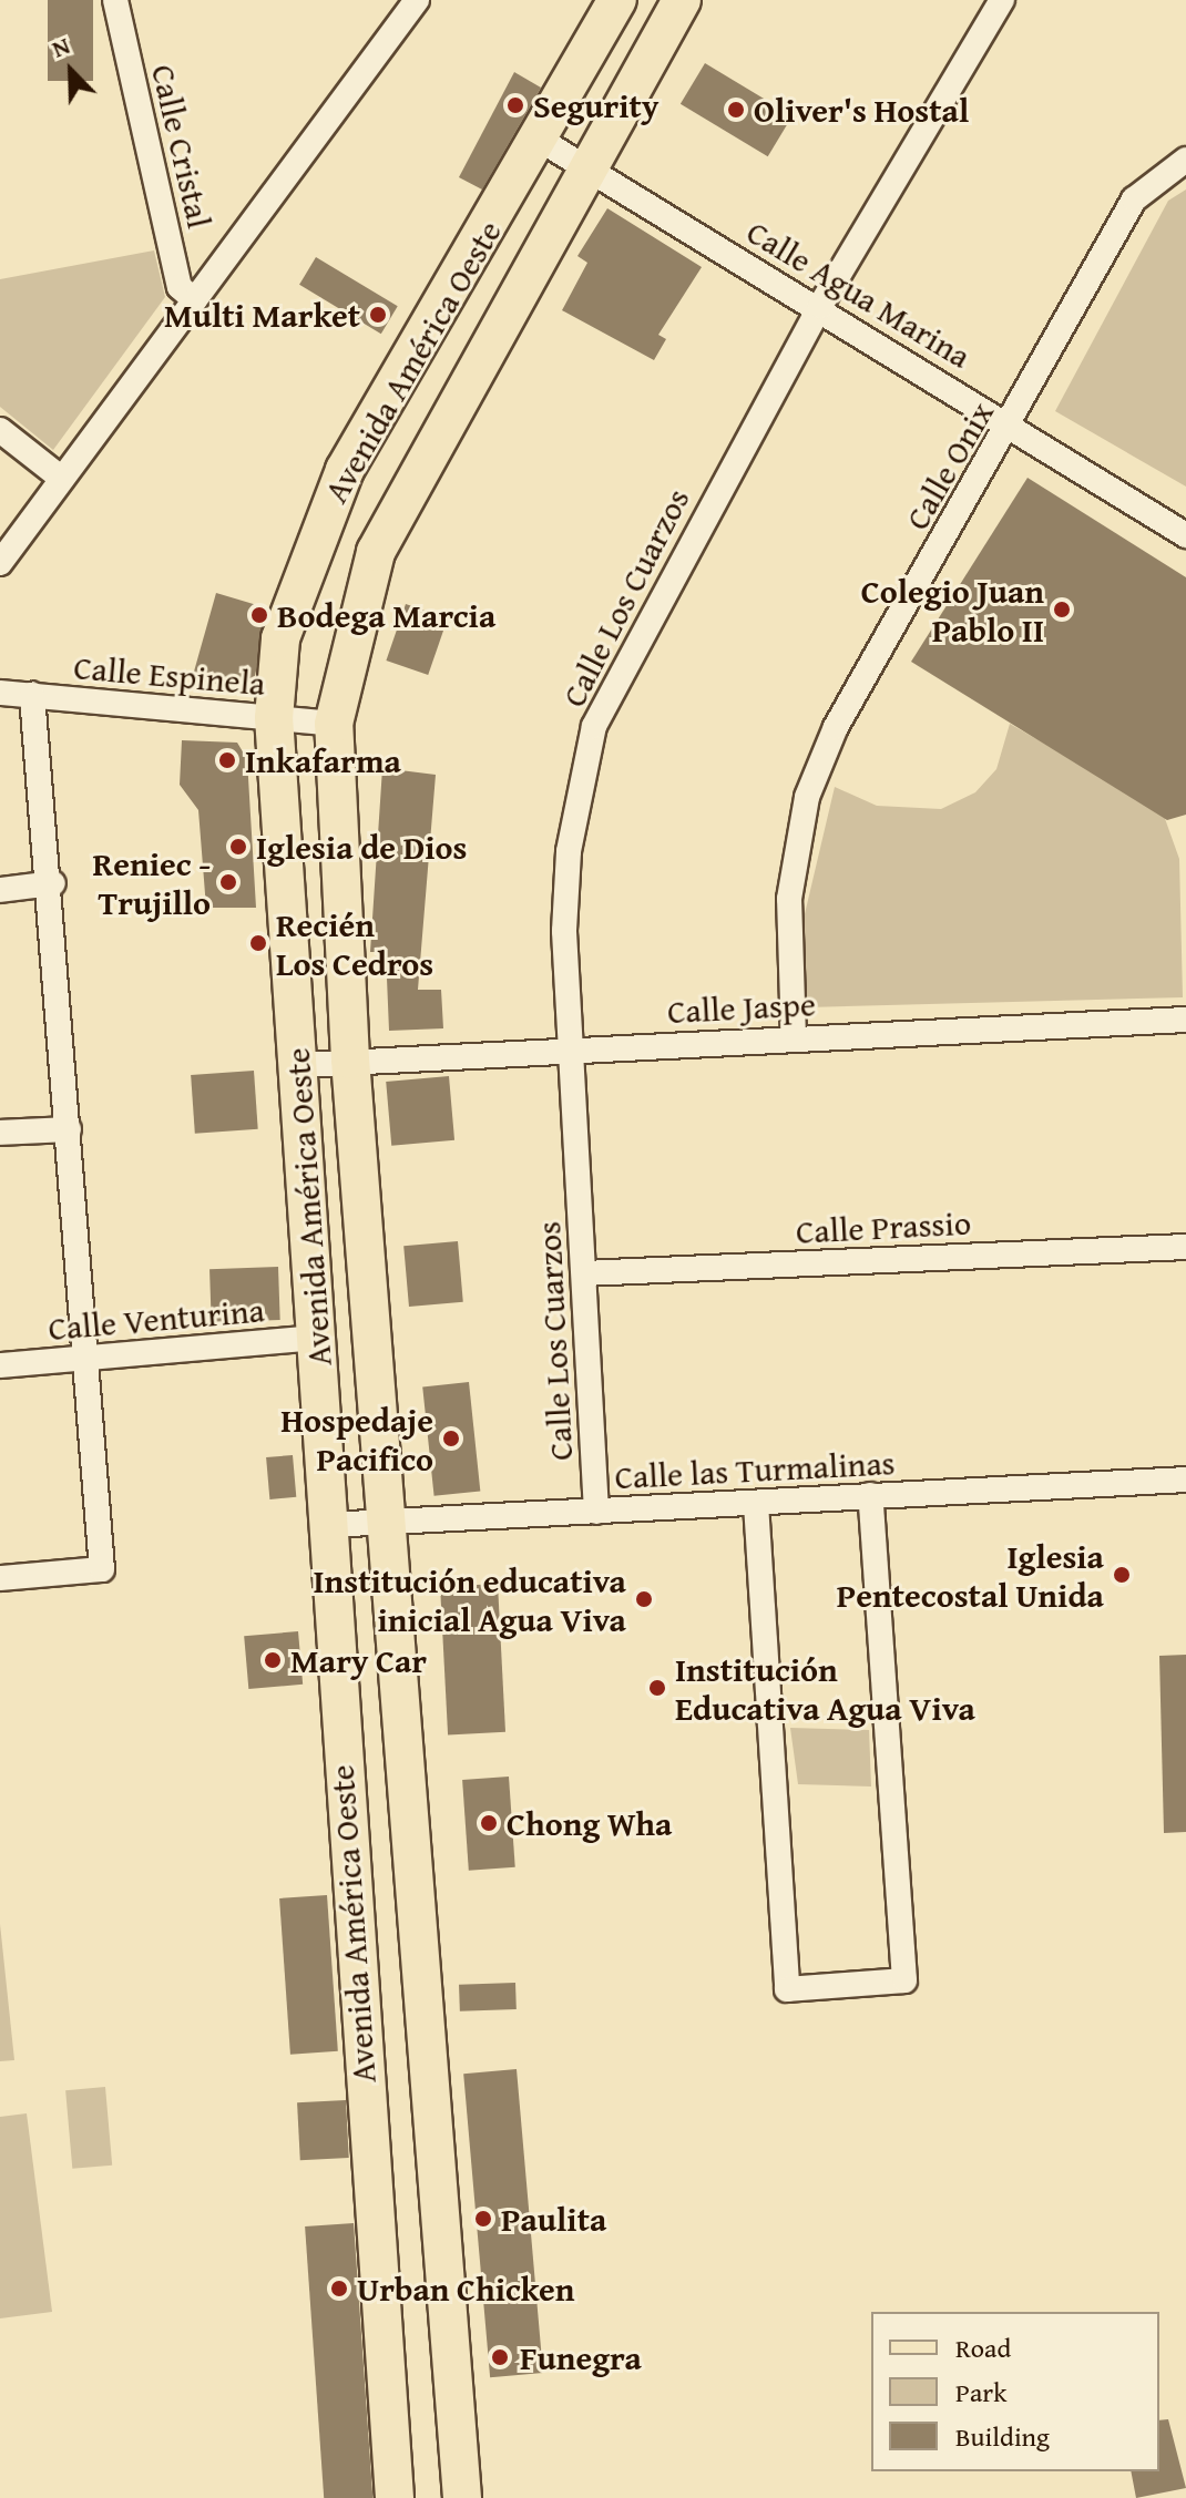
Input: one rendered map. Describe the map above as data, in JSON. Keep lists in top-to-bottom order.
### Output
{
  "streets": {
    "main road": ["Avenida América Oeste"],
    "street": [
      "Calle Cristal",
      "Calle Agua Marina",
      "Calle Onix",
      "Calle Los Cuarzos",
      "Calle Espinela",
      "Calle Jaspe",
      "Calle Prassio",
      "Calle Venturina",
      "Calle las Turmalinas"
    ]
  },
  "crossings": [
    ["Calle Agua Marina", "Avenida América Oeste"],
    ["Calle Agua Marina", "Calle Onix"],
    ["Calle Agua Marina", "Calle Los Cuarzos"],
    ["Avenida América Oeste", "Calle Espinela"],
    ["Avenida América Oeste", "Calle Jaspe"],
    ["Avenida América Oeste", "Calle Venturina"],
    ["Avenida América Oeste", "Calle las Turmalinas"],
    ["Calle Onix", "Calle Jaspe"],
    ["Calle Los Cuarzos", "Calle Jaspe"],
    ["Calle Los Cuarzos", "Calle Prassio"],
    ["Calle Los Cuarzos", "Calle las Turmalinas"]
  ],
  "places": [
    "Segurity",
    "Oliver's Hostal",
    "Multi Market",
    "Colegio Juan Pablo II",
    "Bodega Marcia",
    "Inkafarma",
    "Iglesia de Dios",
    "Reniec - Trujillo",
    "Recién Los Cedros",
    "Hospedaje Pacifico",
    "Iglesia Pentecostal Unida",
    "Institución educativa inicial Agua Viva",
    "Mary Car",
    "Institución Educativa Agua Viva",
    "Chong Wha",
    "Paulita",
    "Urban Chicken",
    "Funegra"
  ],
  "legend": ["Road", "Park", "Building"],
  "north": "top left"
}
